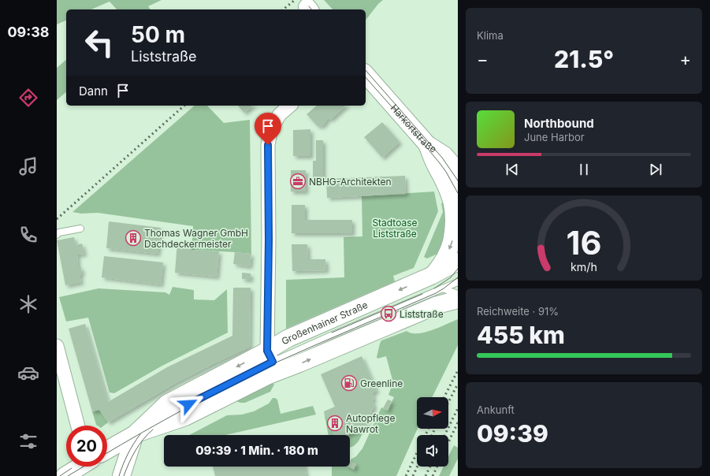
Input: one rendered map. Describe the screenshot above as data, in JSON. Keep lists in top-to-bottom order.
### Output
{
  "streets": {
    "main road": ["Harkortstraße", "Großenhainer Straße"]
  },
  "parks": ["Stadtoase Liststraße"],
  "places": {
    "office": ["NBHG-Architekten"],
    "building": ["Thomas Wagner GmbH Dachdeckermeister", "Autopflege Nawrot"],
    "bus stop": ["Liststraße"],
    "fuel station": ["Greenline"]
  },
  "north": "right",
  "page": {
    "tabs": "09:38",
    "tile": [
      "Klima",
      ["Reichweite · 91%", "455 km"],
      ["Ankunft", "09:39"]
    ],
    "turn": ["50 m", "Liststraße"],
    "heat": ["−", "21.5°", "+"],
    "then": "Dann",
    "song": ["Northbound", "June Harbor"],
    "limit": "20",
    "trip": "09:39 · 1 Min. · 180 m",
    "gauge": ["16", "km/h"]
  }
}
